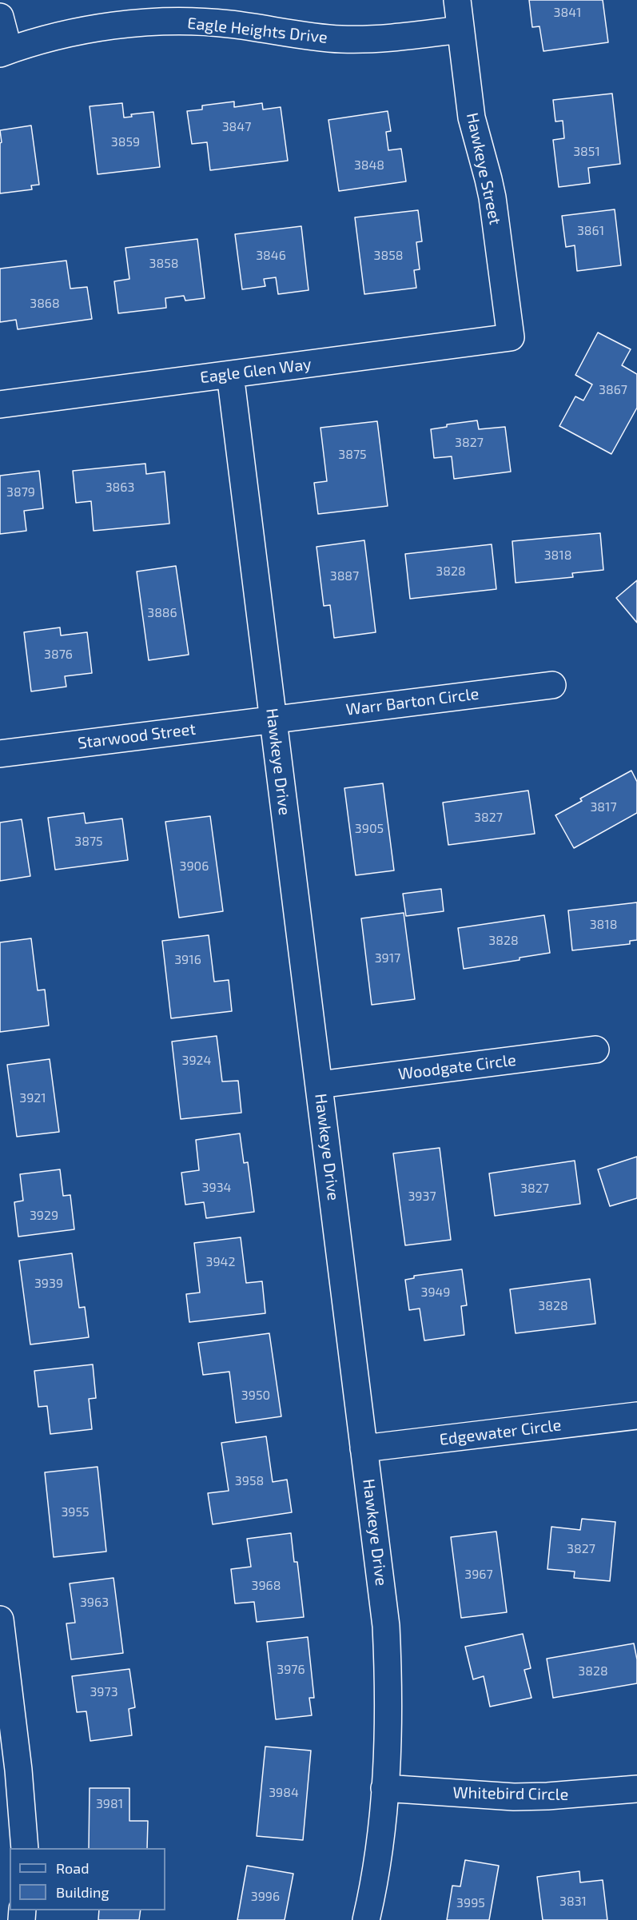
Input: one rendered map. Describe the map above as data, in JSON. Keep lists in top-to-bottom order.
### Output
{
  "streets": {
    "street": [
      "Eagle Heights Drive",
      "Hawkeye Street",
      "Eagle Glen Way",
      "Warr Barton Circle",
      "Starwood Street",
      "Hawkeye Drive",
      "Woodgate Circle",
      "Edgewater Circle",
      "Whitebird Circle"
    ]
  },
  "crossings": [
    ["Eagle Heights Drive", "Hawkeye Street"],
    ["Hawkeye Street", "Eagle Glen Way"],
    ["Eagle Glen Way", "Hawkeye Drive"],
    ["Warr Barton Circle", "Starwood Street"],
    ["Warr Barton Circle", "Hawkeye Drive"],
    ["Starwood Street", "Hawkeye Drive"],
    ["Hawkeye Drive", "Woodgate Circle"],
    ["Hawkeye Drive", "Edgewater Circle"],
    ["Hawkeye Drive", "Whitebird Circle"]
  ],
  "house_numbers": [
    "3841",
    "3847",
    "3859",
    "3851",
    "3848",
    "3861",
    "3846",
    "3858",
    "3858",
    "3868",
    "3867",
    "3827",
    "3875",
    "3863",
    "3879",
    "3818",
    "3828",
    "3887",
    "3886",
    "3876",
    "3817",
    "3827",
    "3905",
    "3875",
    "3906",
    "3818",
    "3828",
    "3917",
    "3916",
    "3924",
    "3921",
    "3934",
    "3827",
    "3937",
    "3929",
    "3942",
    "3939",
    "3949",
    "3828",
    "3950",
    "3958",
    "3955",
    "3827",
    "3967",
    "3968",
    "3963",
    "3976",
    "3828",
    "3973",
    "3984",
    "3981",
    "3996",
    "3831",
    "3995"
  ],
  "legend": ["Road", "Building"]
}
